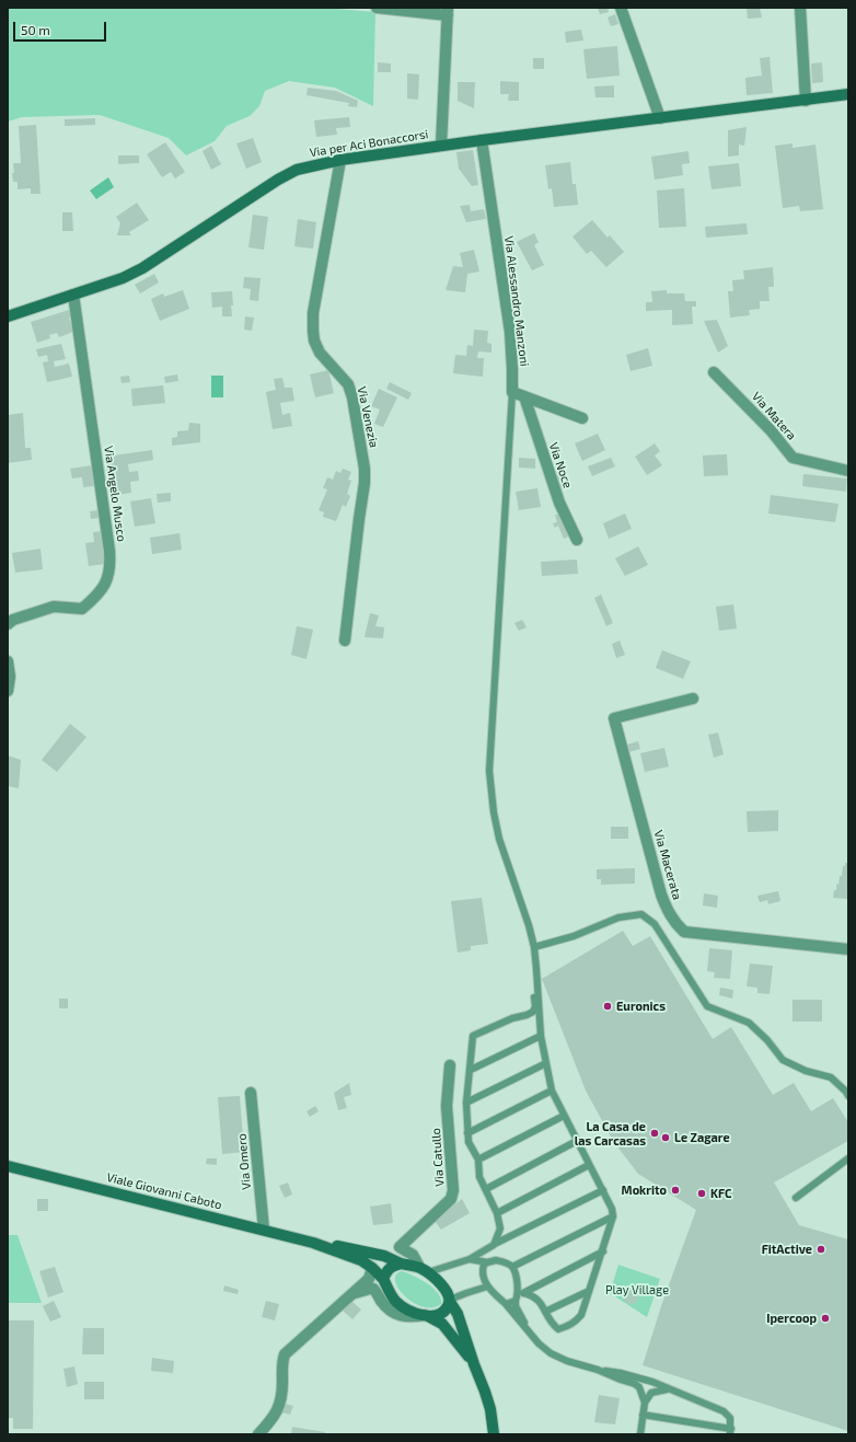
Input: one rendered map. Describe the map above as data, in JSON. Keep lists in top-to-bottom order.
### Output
{
  "streets": {
    "main road": ["Via per Aci Bonaccorsi", "Viale Giovanni Caboto"],
    "street": [
      "Via Alessandro Manzoni",
      "Via Matera",
      "Via Venezia",
      "Via Noce",
      "Via Angelo Musco",
      "Via Macerata",
      "Via Catullo",
      "Via Omero"
    ]
  },
  "crossings": [
    ["Via per Aci Bonaccorsi", "Via Alessandro Manzoni"],
    ["Via per Aci Bonaccorsi", "Via Venezia"],
    ["Via per Aci Bonaccorsi", "Via Angelo Musco"],
    ["Via Omero", "Viale Giovanni Caboto"]
  ],
  "parks": ["Play Village"],
  "places": [
    "Euronics",
    "La Casa de las Carcasas",
    "Le Zagare",
    "Mokrito",
    "KFC",
    "FitActive",
    "Ipercoop"
  ],
  "scale_bar": "50 m"
}
